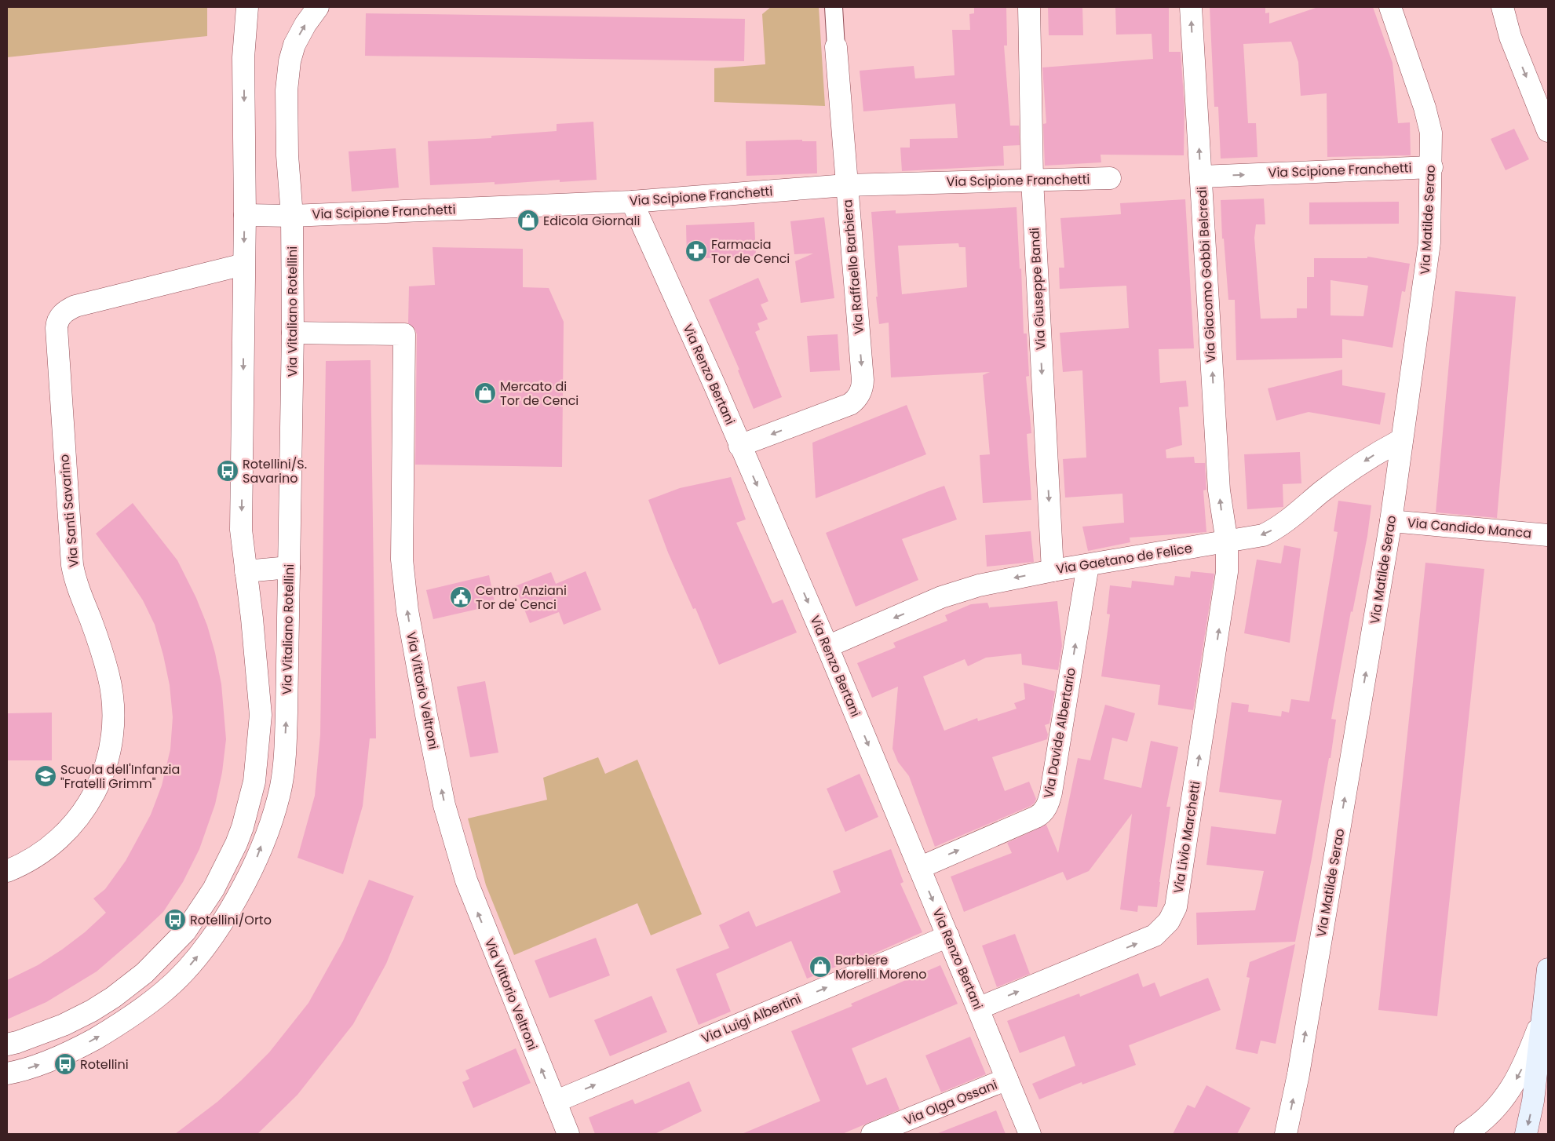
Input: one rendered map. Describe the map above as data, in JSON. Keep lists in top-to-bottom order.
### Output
{
  "streets": {
    "street": [
      "Via Scipione Franchetti",
      "Via Matilde Serao",
      "Via Raffaello Barbiera",
      "Via Giacomo Gobbi Belcredi",
      "Via Giuseppe Bandi",
      "Via Vitaliano Rotellini",
      "Via Renzo Bertani",
      "Via Santi Savarino",
      "Via Candido Manca",
      "Via Gaetano de Felice",
      "Via Vittorio Veltroni",
      "Via Davide Albertario",
      "Via Livio Marchetti",
      "Via Luigi Albertini",
      "Via Olga Ossani"
    ]
  },
  "crossings": [
    ["Via Scipione Franchetti", "Via Matilde Serao"],
    ["Via Scipione Franchetti", "Via Raffaello Barbiera"],
    ["Via Scipione Franchetti", "Via Giacomo Gobbi Belcredi"],
    ["Via Scipione Franchetti", "Via Giuseppe Bandi"],
    ["Via Scipione Franchetti", "Via Vitaliano Rotellini"],
    ["Via Scipione Franchetti", "Via Renzo Bertani"],
    ["Via Matilde Serao", "Via Candido Manca"],
    ["Via Matilde Serao", "Via Gaetano de Felice"],
    ["Via Raffaello Barbiera", "Via Renzo Bertani"],
    ["Via Giacomo Gobbi Belcredi", "Via Gaetano de Felice"],
    ["Via Giacomo Gobbi Belcredi", "Via Livio Marchetti"],
    ["Via Giuseppe Bandi", "Via Gaetano de Felice"],
    ["Via Vitaliano Rotellini", "Via Vittorio Veltroni"],
    ["Via Renzo Bertani", "Via Gaetano de Felice"],
    ["Via Renzo Bertani", "Via Davide Albertario"],
    ["Via Renzo Bertani", "Via Livio Marchetti"],
    ["Via Renzo Bertani", "Via Luigi Albertini"],
    ["Via Renzo Bertani", "Via Olga Ossani"],
    ["Via Gaetano de Felice", "Via Davide Albertario"],
    ["Via Gaetano de Felice", "Via Livio Marchetti"],
    ["Via Vittorio Veltroni", "Via Luigi Albertini"]
  ],
  "one_way": [
    "Via Matilde Serao",
    "Via Raffaello Barbiera",
    "Via Giacomo Gobbi Belcredi",
    "Via Giuseppe Bandi",
    "Via Vitaliano Rotellini",
    "Via Renzo Bertani",
    "Via Gaetano de Felice",
    "Via Vittorio Veltroni",
    "Via Davide Albertario",
    "Via Livio Marchetti",
    "Via Luigi Albertini"
  ],
  "places": {
    "shop": ["Edicola Giornali", "Mercato di Tor de Cenci", "Barbiere Morelli Moreno"],
    "pharmacy": ["Farmacia Tor de Cenci"],
    "bus stop": ["Rotellini/S. Savarino", "Rotellini/Orto", "Rotellini"],
    "public building": ["Centro Anziani Tor de' Cenci"],
    "school or university": ["Scuola dell'Infanzia \"Fratelli Grimm\""]
  }
}
